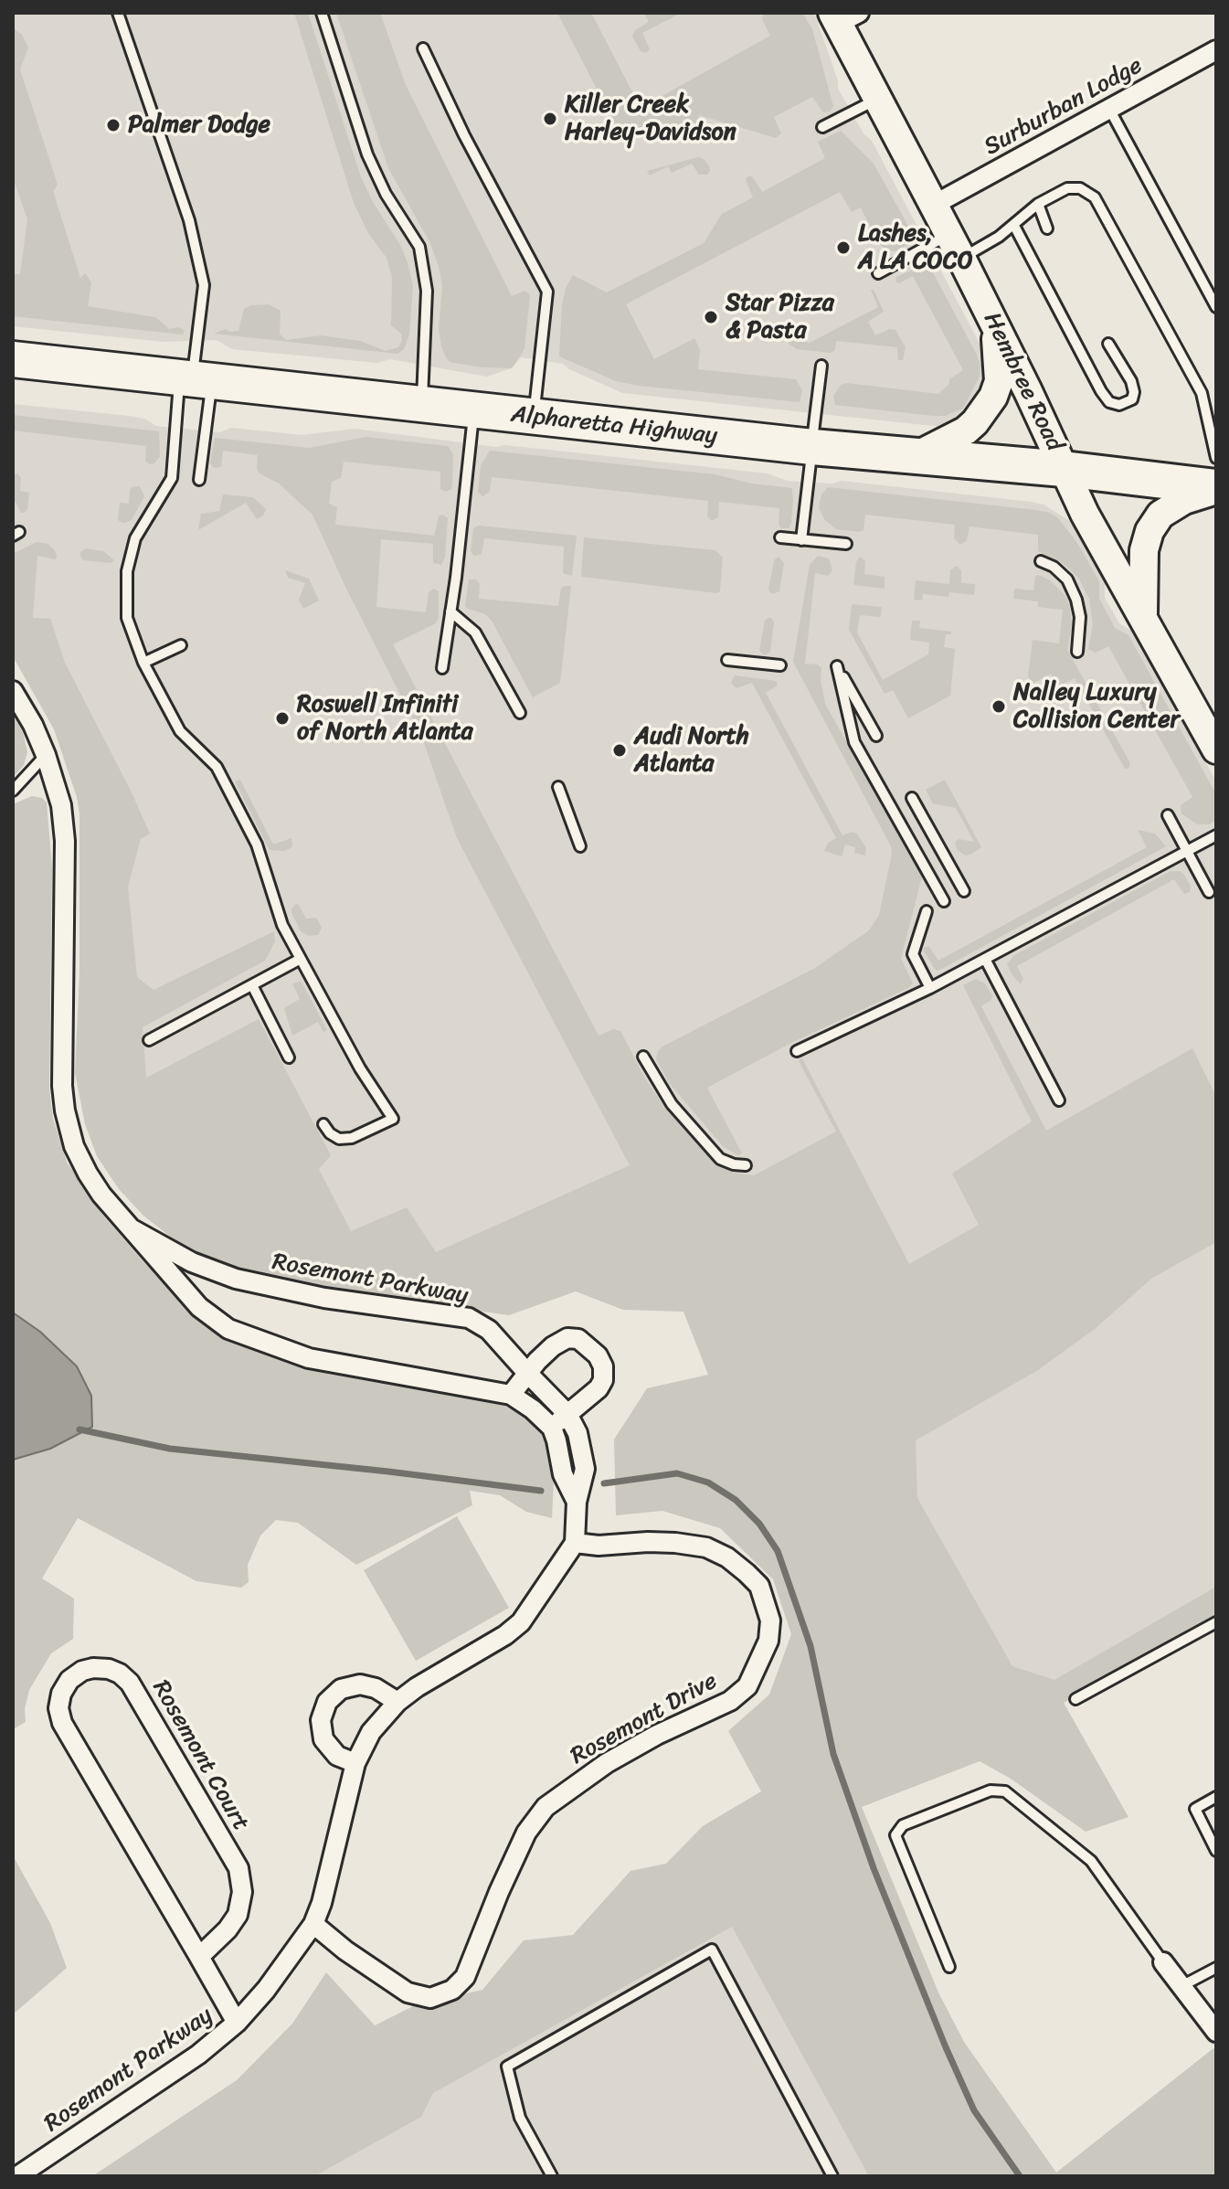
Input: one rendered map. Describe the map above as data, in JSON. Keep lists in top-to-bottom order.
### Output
{
  "streets": {
    "highway": ["Alpharetta Highway"],
    "street": [
      "Surburban Lodge",
      "Hembree Road",
      "Rosemont Parkway",
      "Rosemont Drive",
      "Rosemont Court"
    ]
  },
  "crossings": [
    ["Surburban Lodge", "Hembree Road"],
    ["Hembree Road", "Alpharetta Highway"],
    ["Rosemont Parkway", "Rosemont Drive"],
    ["Rosemont Parkway", "Rosemont Court"]
  ],
  "places": [
    "Killer Creek Harley-Davidson",
    "Palmer Dodge",
    "Lashes, A LA COCO",
    "Star Pizza & Pasta",
    "Nalley Luxury Collision Center",
    "Roswell Infiniti of North Atlanta",
    "Audi North Atlanta"
  ]
}
